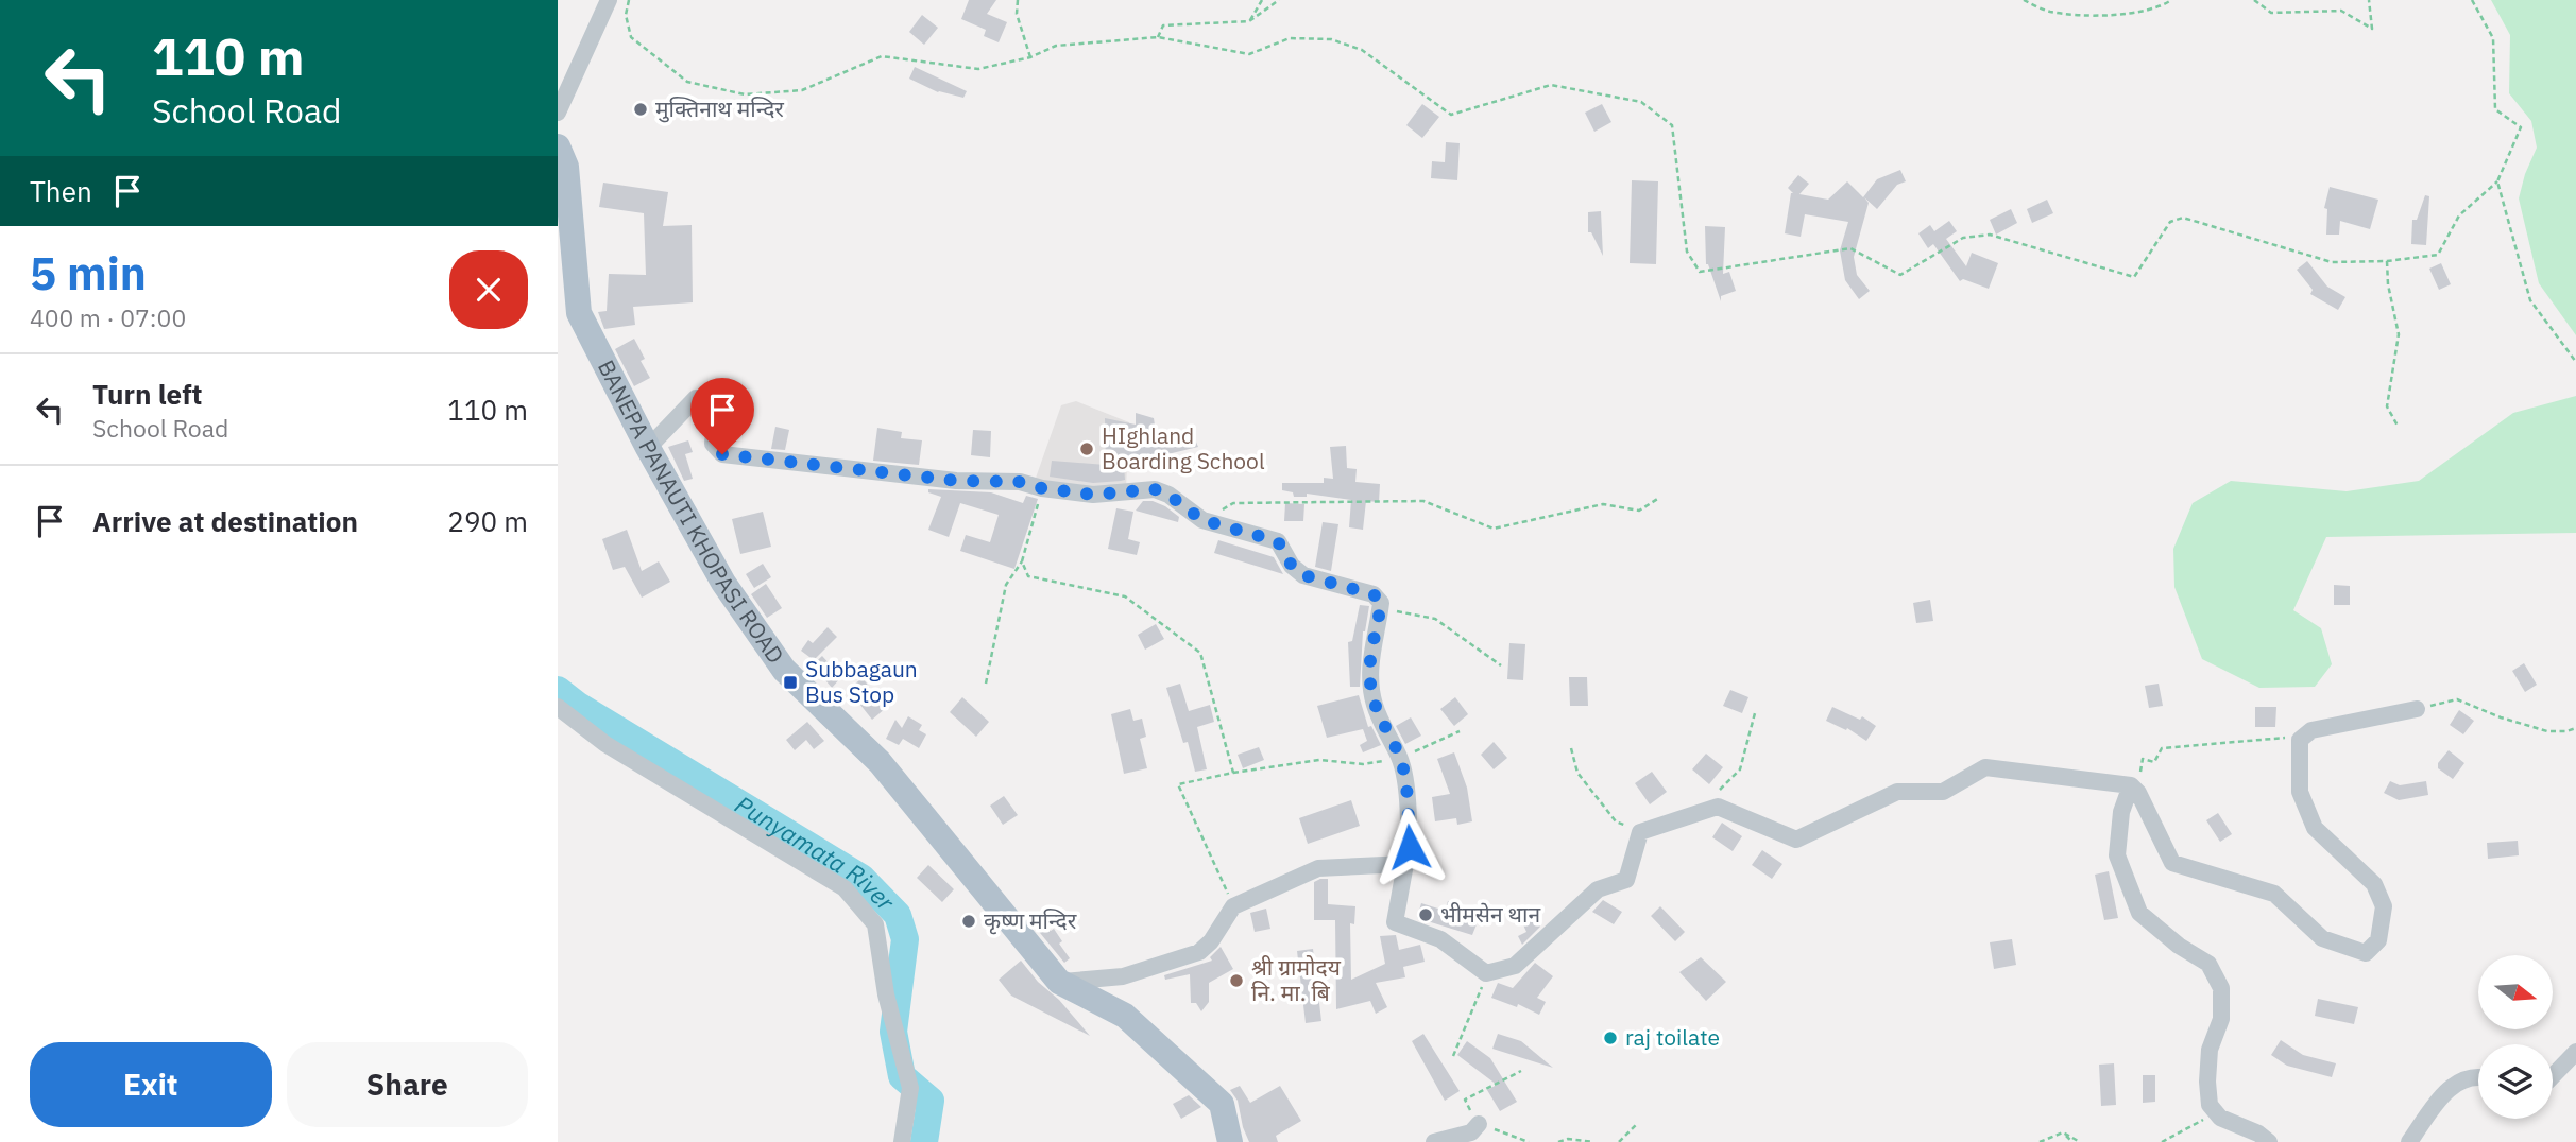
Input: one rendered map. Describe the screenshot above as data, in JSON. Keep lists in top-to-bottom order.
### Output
{
  "streets": {
    "main road": ["BANEPA PANAUTI KHOPASI ROAD"]
  },
  "water": ["Punyamata River"],
  "places": {
    "other": [
      "मुक्तिनाथ मन्दिर",
      "HIghland Boarding School",
      "भीमसेन थान",
      "कृष्ण मन्दिर",
      "श्री ग्रामोदय नि. मा. बि",
      "raj toilate"
    ],
    "transit": ["Subbagaun Bus Stop"]
  },
  "north": "right",
  "page": {
    "turn": ["110 m", "School Road"],
    "then": "Then",
    "heading": ["5 min", "400 m · 07:00"],
    "list": [
      {
        "name": "Turn left",
        "note": "School Road",
        "value": "110 m"
      },
      {
        "name": "Arrive at destination",
        "value": "290 m"
      }
    ],
    "buttons": ["Exit", "Share"]
  }
}
